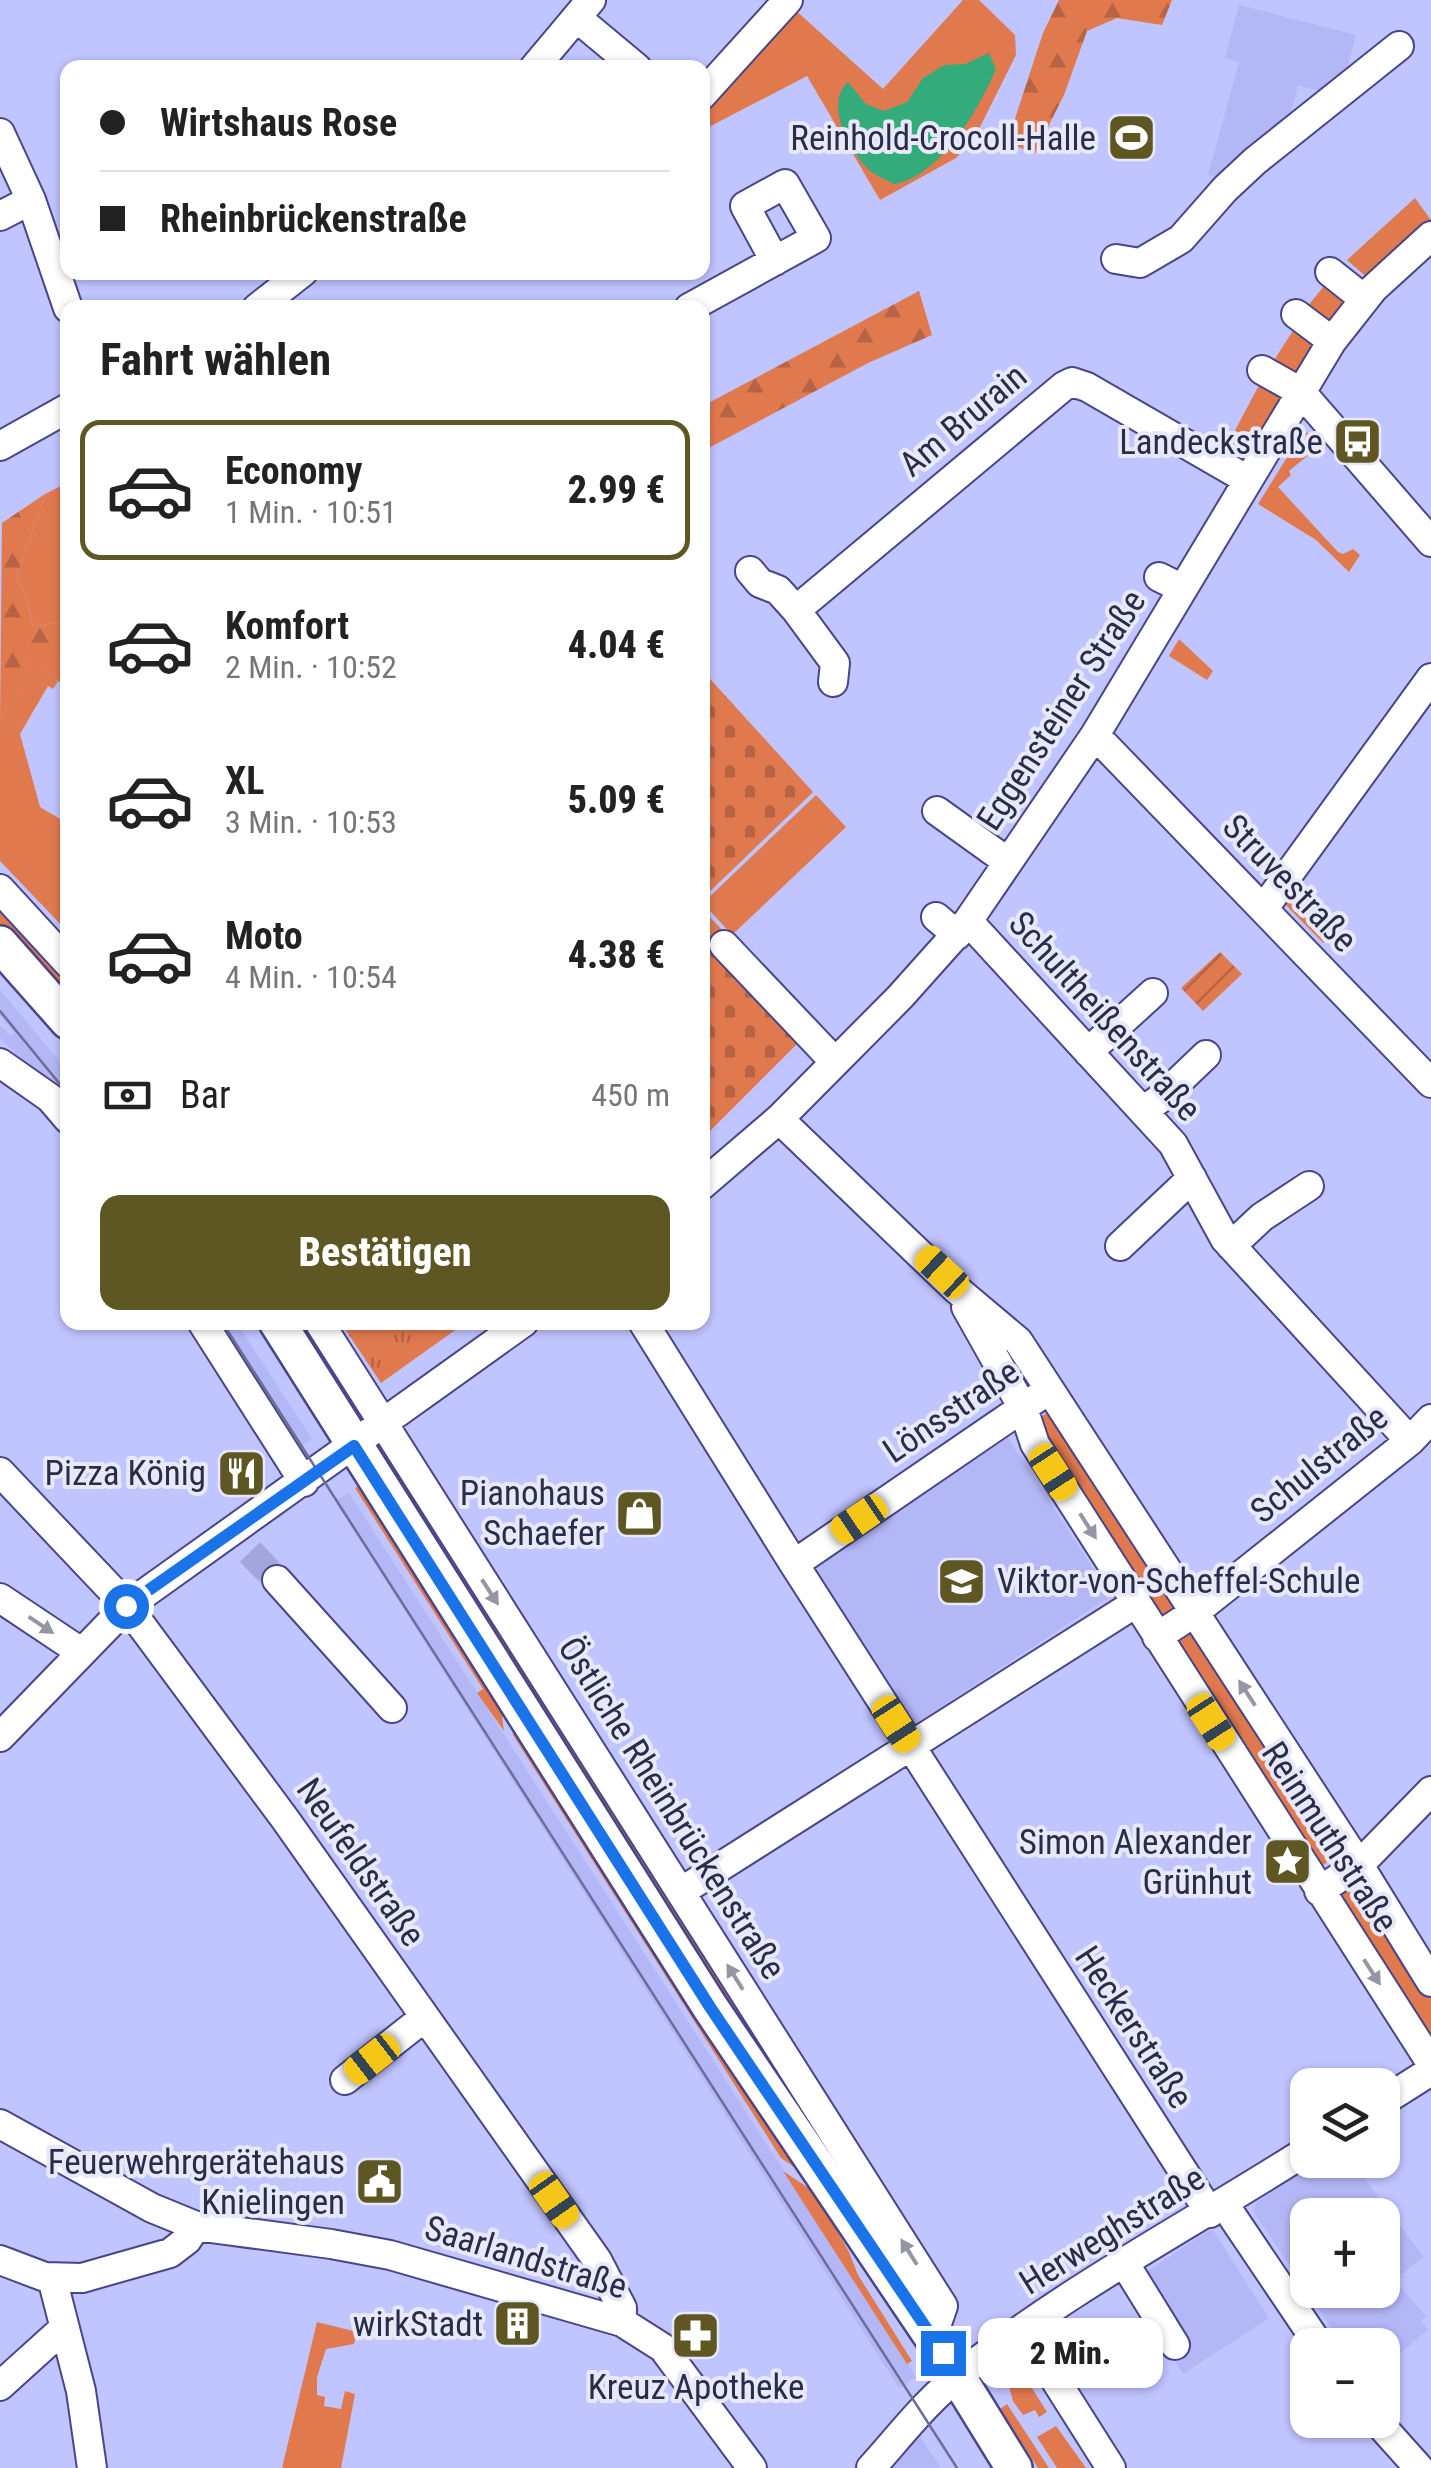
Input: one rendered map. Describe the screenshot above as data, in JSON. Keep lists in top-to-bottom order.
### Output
{
  "streets": {
    "street": [
      "Am Brurain",
      "Eggensteiner Straße",
      "Struvestraße",
      "Schultheißenstraße",
      "Lönsstraße",
      "Schulstraße",
      "Östliche Rheinbrückenstraße",
      "Reinmuthstraße",
      "Neufeldstraße",
      "Heckerstraße",
      "Herweghstraße",
      "Saarlandstraße"
    ]
  },
  "crossings": [
    ["Am Brurain", "Eggensteiner Straße"],
    ["Eggensteiner Straße", "Struvestraße"],
    ["Eggensteiner Straße", "Schultheißenstraße"],
    ["Eggensteiner Straße", "Reinmuthstraße"],
    ["Schultheißenstraße", "Schulstraße"],
    ["Lönsstraße", "Reinmuthstraße"],
    ["Lönsstraße", "Heckerstraße"],
    ["Schulstraße", "Reinmuthstraße"],
    ["Neufeldstraße", "Saarlandstraße"],
    ["Heckerstraße", "Herweghstraße"]
  ],
  "places": {
    "sports": ["Reinhold-Crocoll-Halle"],
    "bus stop": ["Landeckstraße"],
    "restaurant": ["Pizza König"],
    "shop": ["Pianohaus Schaefer"],
    "school or university": ["Viktor-von-Scheffel-Schule"],
    "place": ["Simon Alexander Grünhut"],
    "public building": ["Feuerwehrgerätehaus Knielingen"],
    "building": ["wirkStadt"],
    "pharmacy": ["Kreuz Apotheke"]
  },
  "page": {
    "banner": ["Wirtshaus Rose", "Rheinbrückenstraße"],
    "heading": "Fahrt wählen",
    "list": [
      {
        "name": "Economy",
        "note": "1 Min. · 10:51",
        "value": "2.99 €"
      },
      {
        "name": "Komfort",
        "note": "2 Min. · 10:52",
        "value": "4.04 €"
      },
      {
        "name": "XL",
        "note": "3 Min. · 10:53",
        "value": "5.09 €"
      },
      {
        "name": "Moto",
        "note": "4 Min. · 10:54",
        "value": "4.38 €"
      }
    ],
    "pay": ["Bar", "450 m"],
    "buttons": "Bestätigen",
    "map_buttons": ["+", "−"],
    "bubble": "2 Min."
  }
}
